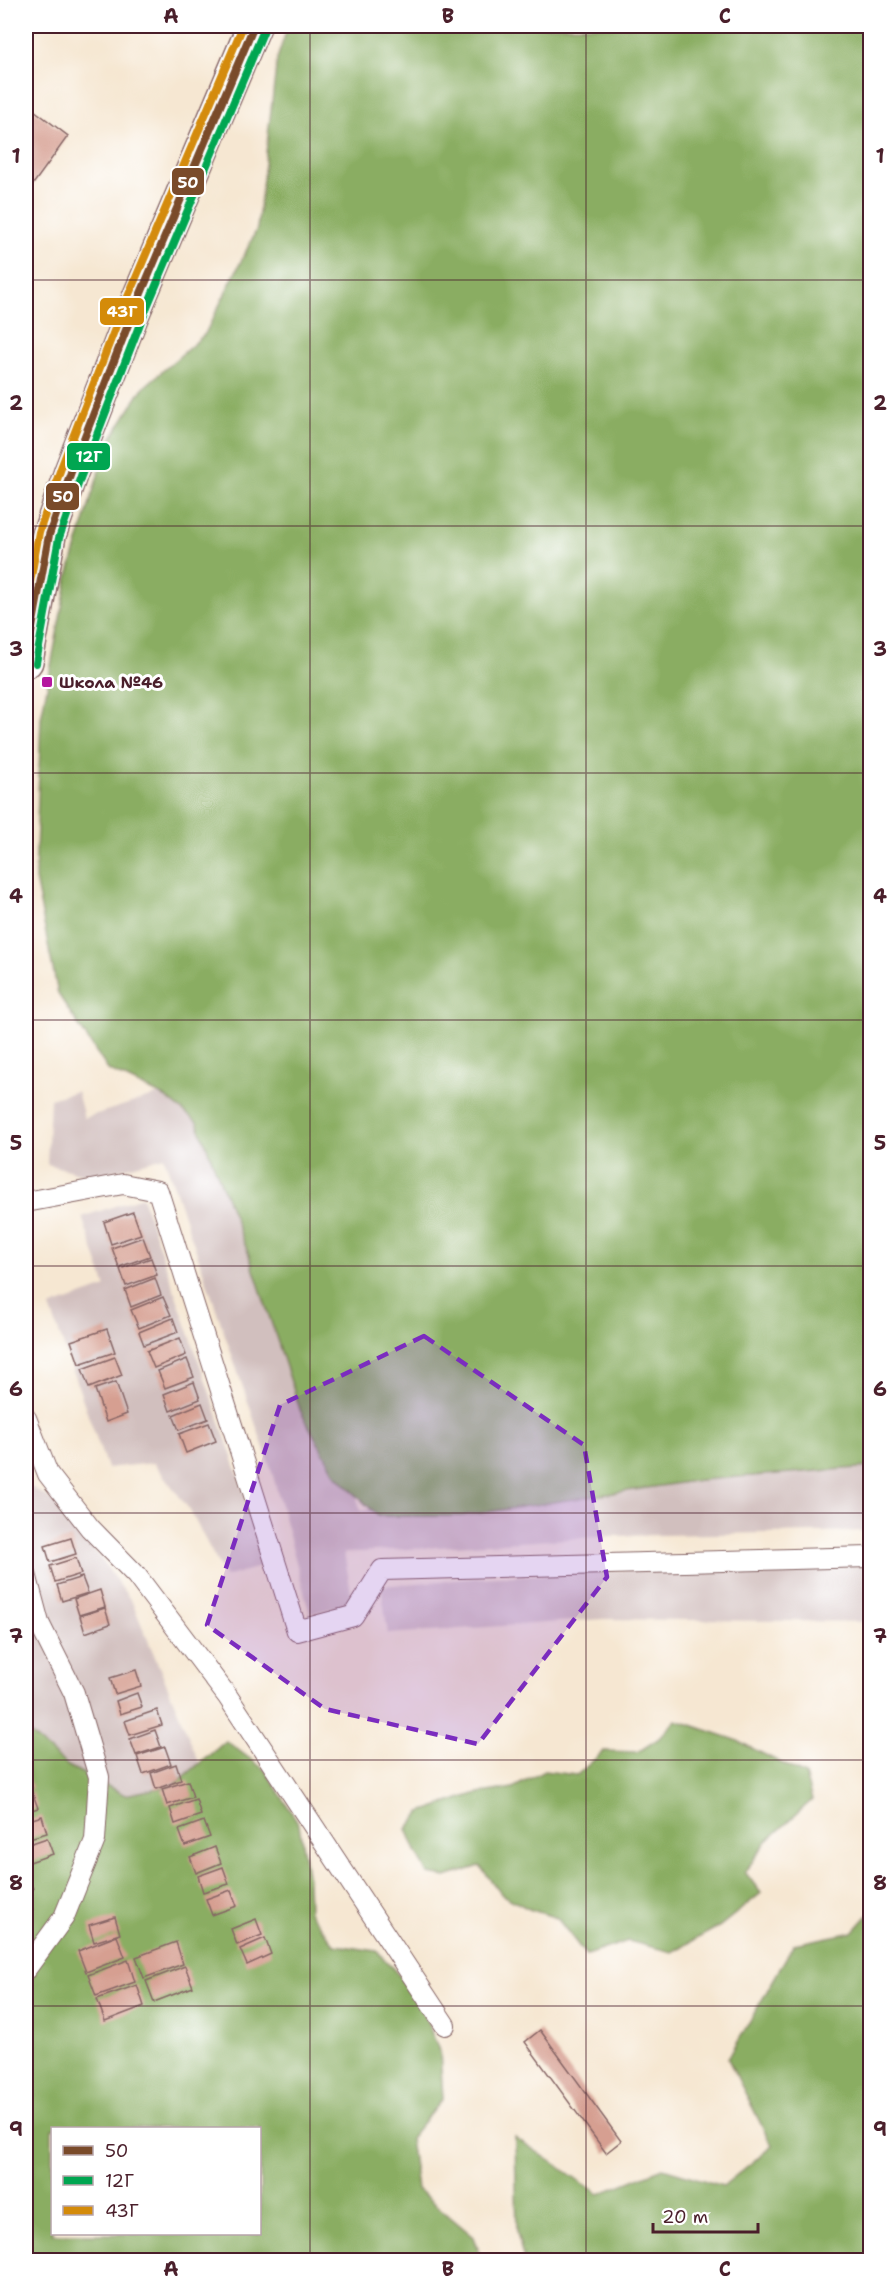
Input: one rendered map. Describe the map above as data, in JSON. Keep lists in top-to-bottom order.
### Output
{
  "places": {
    "transit": ["Школа №46"]
  },
  "lines": ["transit line 50", "transit line 43Г", "transit line 12Г"],
  "legend": ["50", "12Г", "43Г"],
  "scale_bar": "20 m",
  "grid": {
    "columns": ["A", "B", "C"],
    "rows": [
      "1",
      "2",
      "3",
      "4",
      "5",
      "6",
      "7",
      "8",
      "9"
    ]
  }
}
